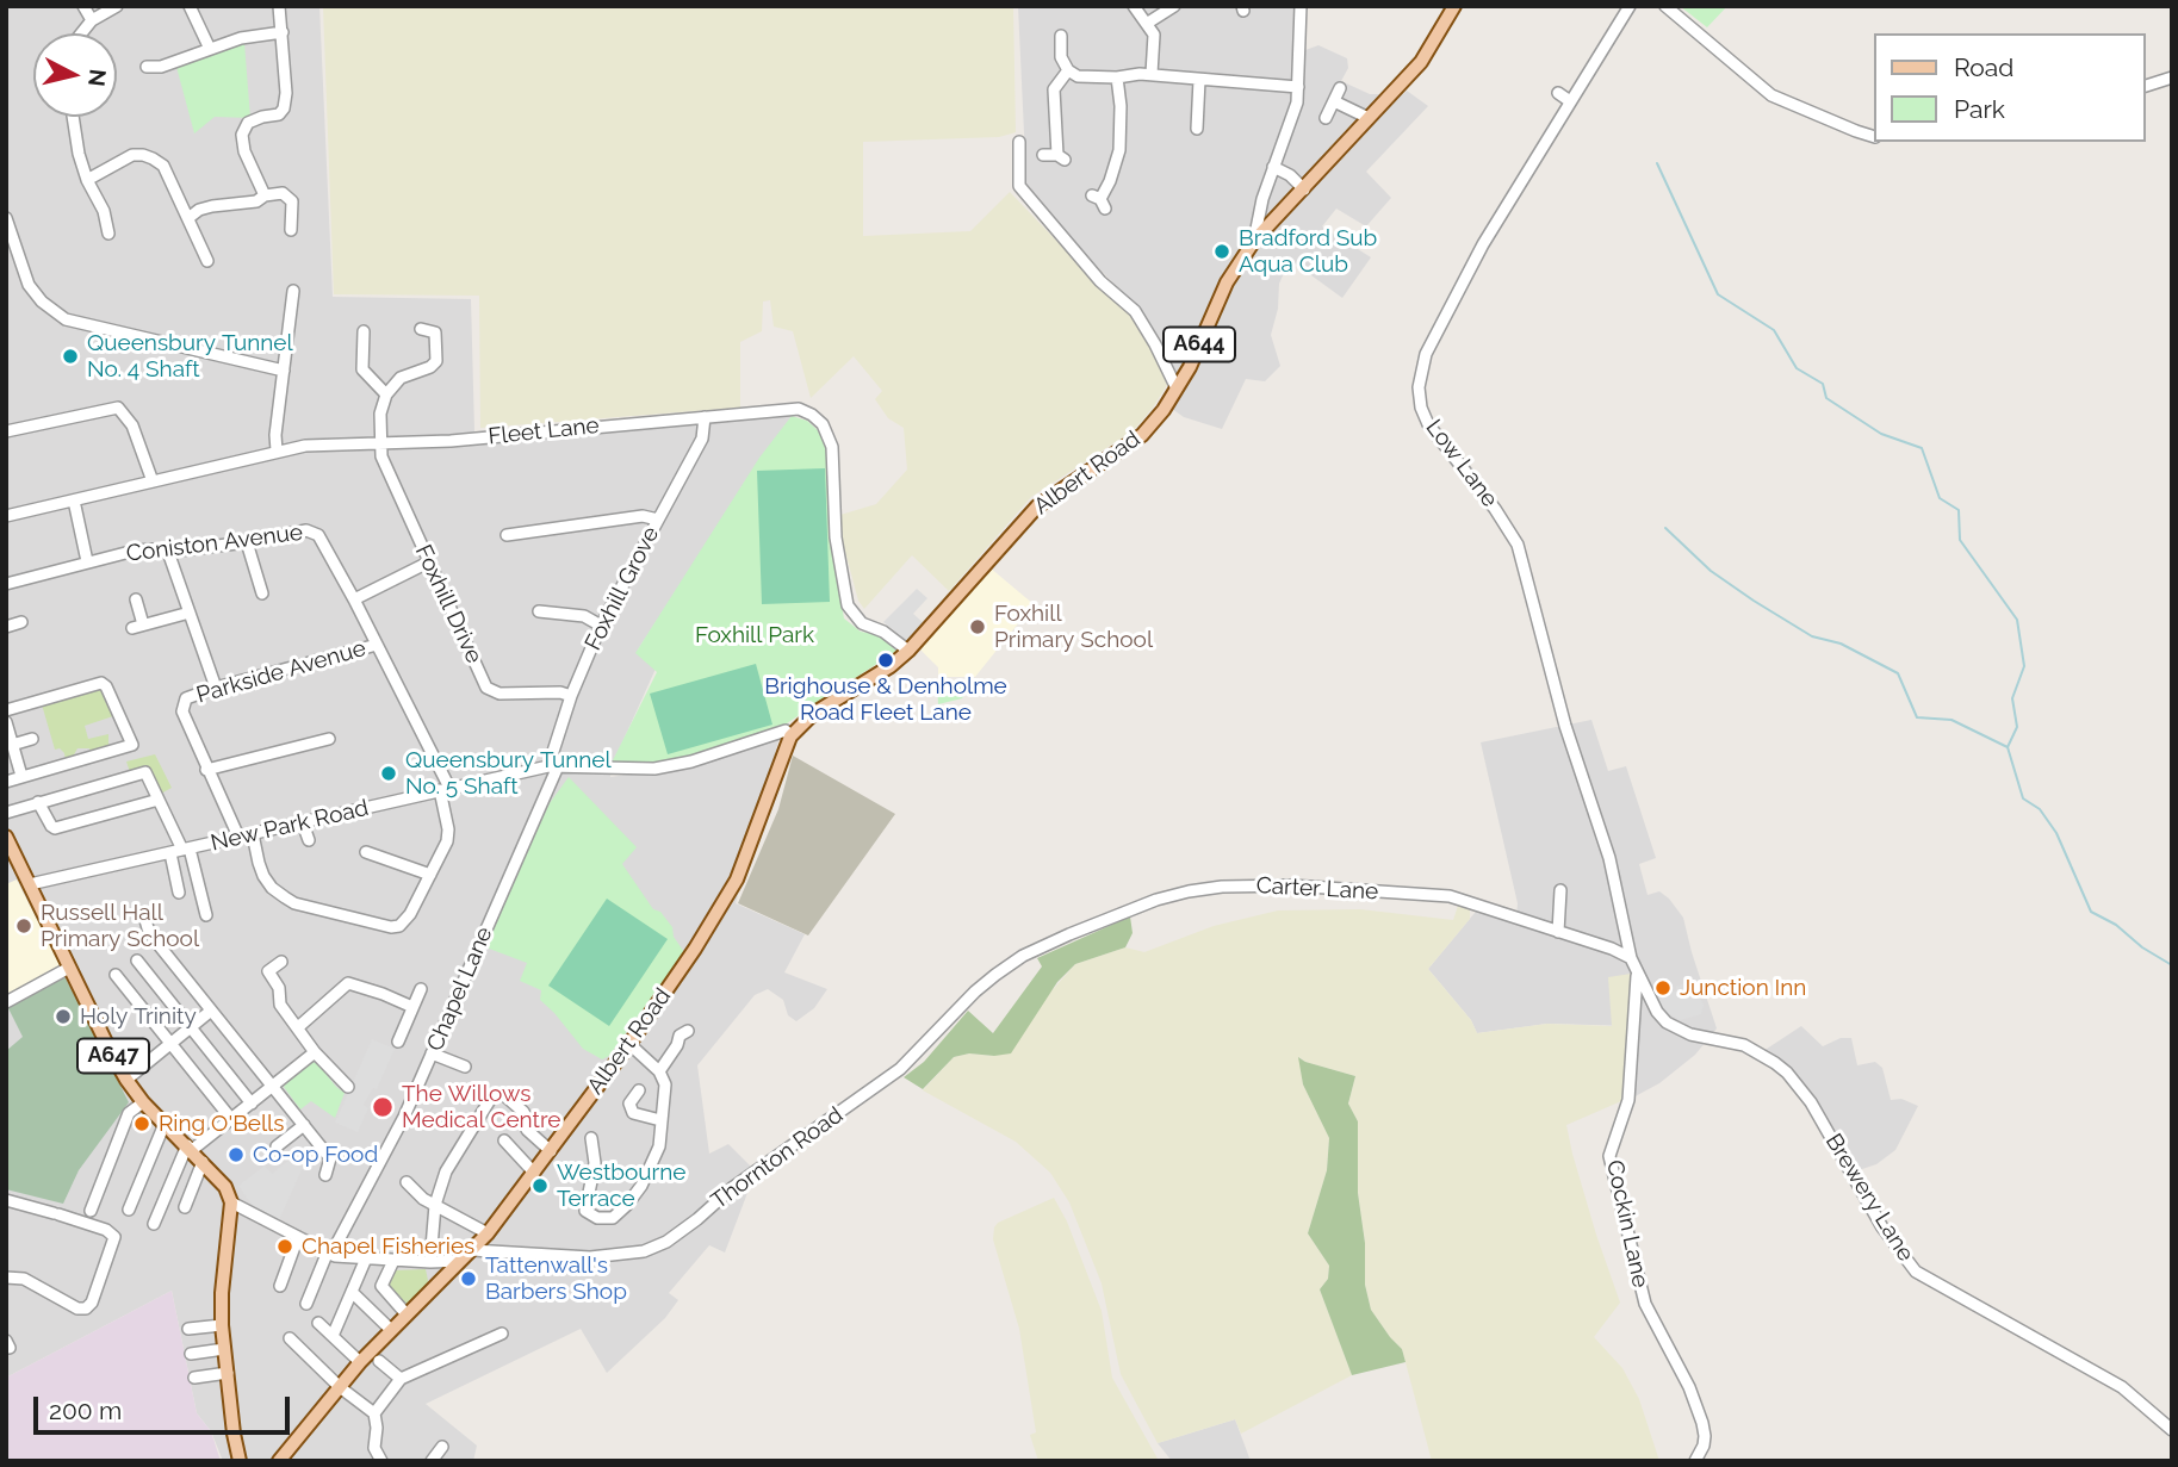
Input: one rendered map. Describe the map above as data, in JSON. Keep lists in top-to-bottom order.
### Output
{
  "streets": {
    "main road": ["A644", "Albert Road", "A647"],
    "street": [
      "Fleet Lane",
      "Low Lane",
      "Coniston Avenue",
      "Foxhill Grove",
      "Foxhill Drive",
      "Parkside Avenue",
      "New Park Road",
      "Carter Lane",
      "Chapel Lane",
      "Thornton Road",
      "Brewery Lane",
      "Cockin Lane"
    ]
  },
  "crossings": [
    ["A644", "Fleet Lane"],
    ["A644", "Albert Road"],
    ["A644", "New Park Road"],
    ["Fleet Lane", "Albert Road"],
    ["Fleet Lane", "Foxhill Grove"],
    ["Fleet Lane", "Foxhill Drive"],
    ["Low Lane", "Carter Lane"],
    ["Albert Road", "New Park Road"],
    ["Albert Road", "Thornton Road"],
    ["Foxhill Grove", "Foxhill Drive"],
    ["Foxhill Grove", "New Park Road"],
    ["Foxhill Grove", "Chapel Lane"],
    ["Parkside Avenue", "New Park Road"],
    ["New Park Road", "Chapel Lane"],
    ["New Park Road", "A647"],
    ["Carter Lane", "Thornton Road"],
    ["Brewery Lane", "Cockin Lane"]
  ],
  "parks": ["Foxhill Park"],
  "places": [
    "Bradford Sub Aqua Club",
    "Queensbury Tunnel No. 4 Shaft",
    "Foxhill Primary School",
    "Brighouse & Denholme Road Fleet Lane",
    "Queensbury Tunnel No. 5 Shaft",
    "Russell Hall Primary School",
    "Junction Inn",
    "Holy Trinity",
    "The Willows Medical Centre",
    "Ring O'Bells",
    "Co-op Food",
    "Westbourne Terrace",
    "Chapel Fisheries",
    "Tattenwall's Barbers Shop"
  ],
  "legend": ["Road", "Park"],
  "scale_bar": "200 m",
  "north": "right"
}
